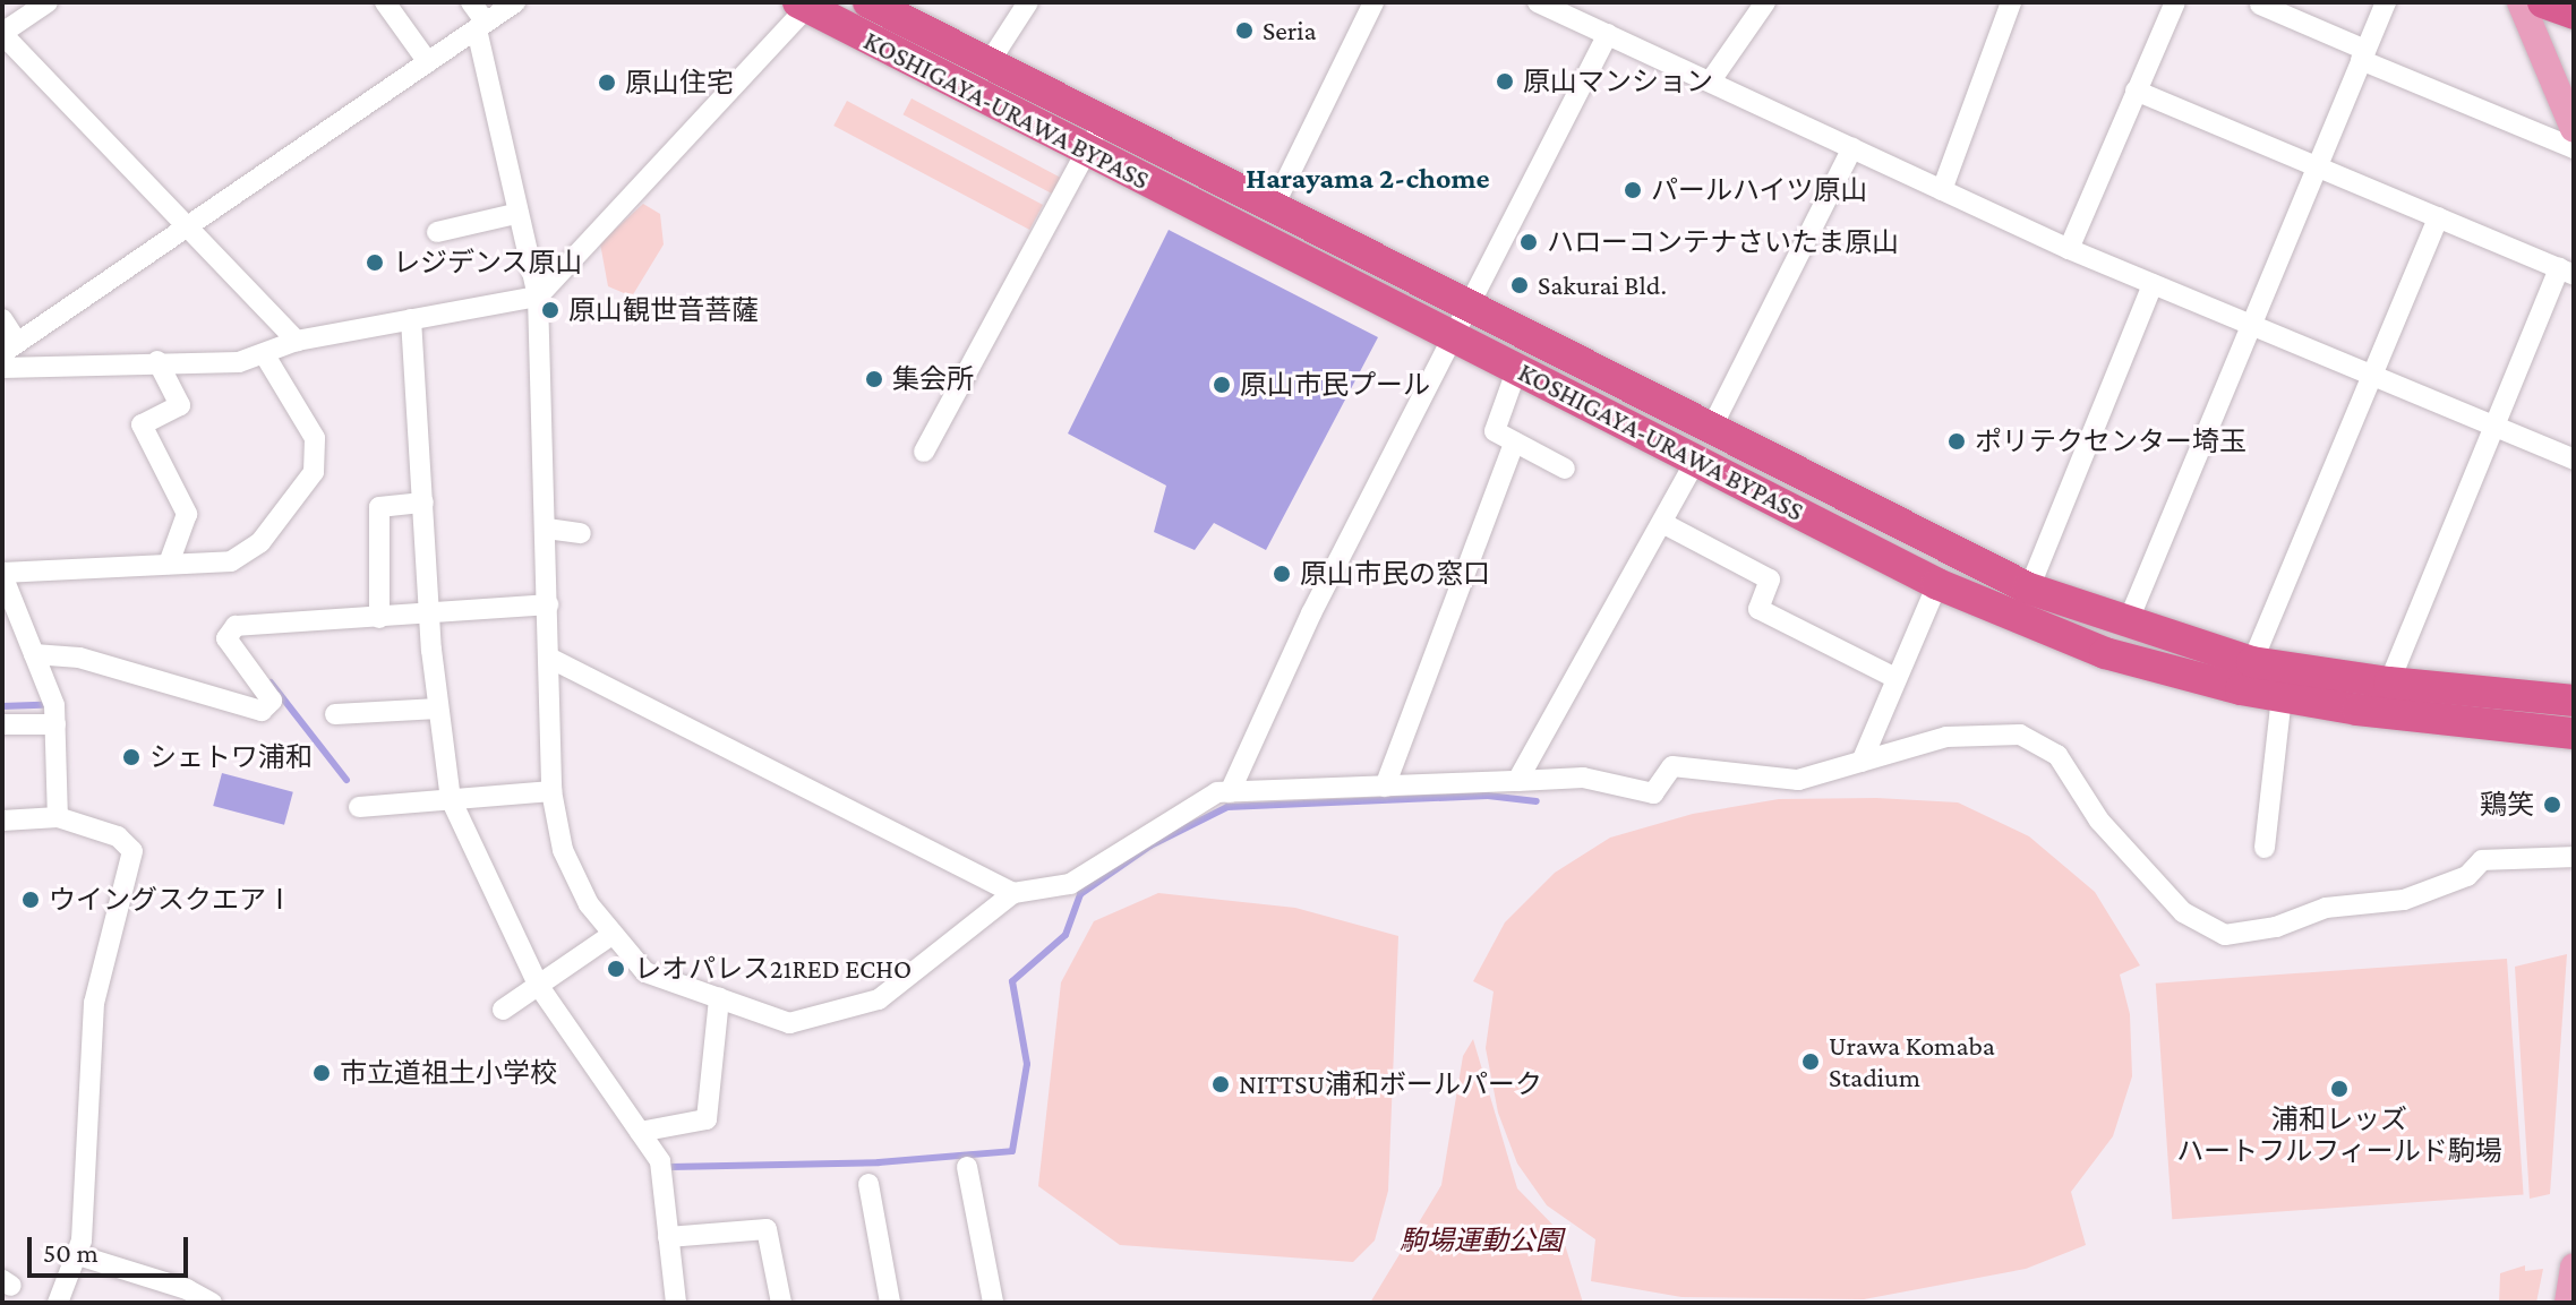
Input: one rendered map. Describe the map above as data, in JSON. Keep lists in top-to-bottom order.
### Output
{
  "streets": {
    "highway": ["KOSHIGAYA-URAWA BYPASS"]
  },
  "districts": ["Harayama 2-chome"],
  "parks": ["駒場運動公園"],
  "places": [
    "Seria",
    "原山マンション",
    "原山住宅",
    "パールハイツ原山",
    "ハローコンテナさいたま原山",
    "レジデンス原山",
    "Sakurai Bld.",
    "原山観世音菩薩",
    "集会所",
    "原山市民プール",
    "ポリテクセンター埼玉",
    "原山市民の窓口",
    "シェトワ浦和",
    "鶏笑",
    "ウイングスクエアⅠ",
    "レオパレス21RED ECHO",
    "Urawa Komaba Stadium",
    "市立道祖土小学校",
    "NITTSU浦和ボールパーク",
    "浦和レッズ ハートフルフィールド駒場"
  ],
  "scale_bar": "50 m"
}
